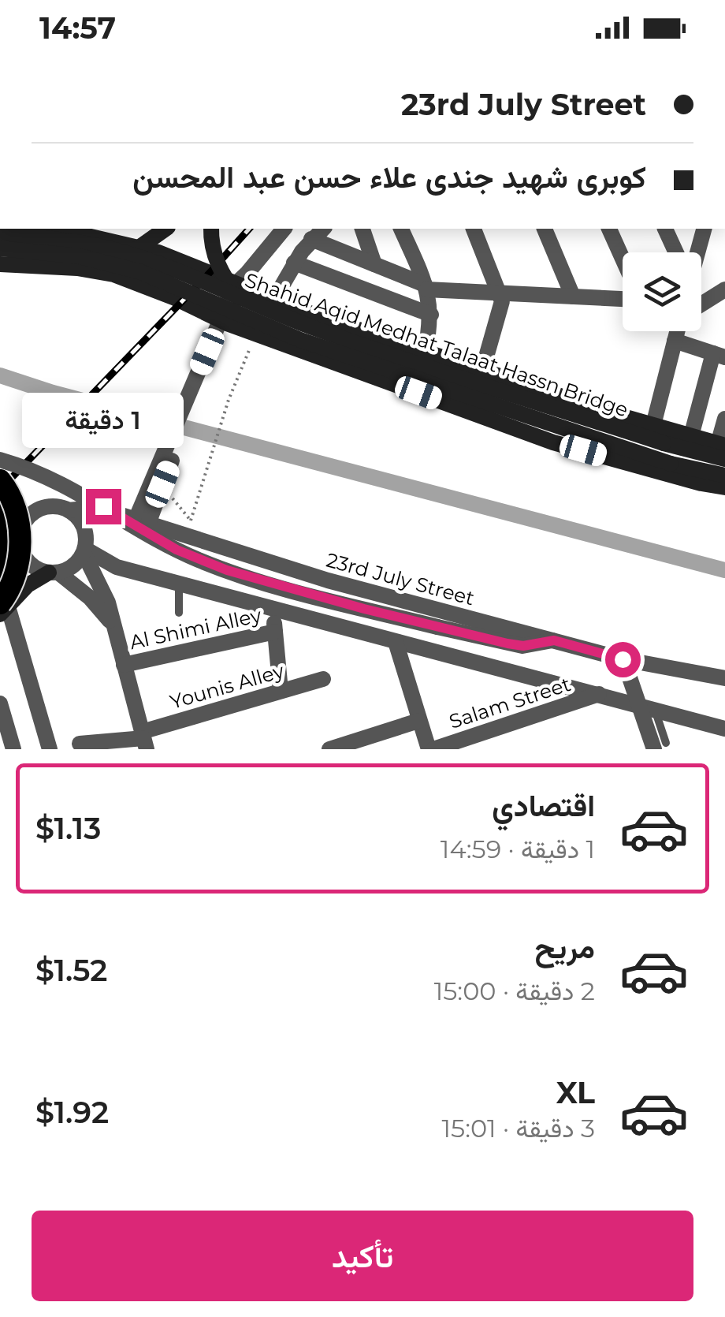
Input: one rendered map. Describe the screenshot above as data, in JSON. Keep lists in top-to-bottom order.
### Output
{
  "streets": {
    "main road": ["Shahid Aqid Medhat Talaat Hassn Bridge"],
    "street": [
      "23rd July Street",
      "Al Shimi Alley",
      "Younis Alley",
      "Salam Street"
    ]
  },
  "page": {
    "status": "14:57",
    "banner": ["23rd July Street", "كوبرى شهيد جندى علاء حسن عبد المحسن"],
    "bubble": "1 دقيقة",
    "list": [
      {
        "name": "اقتصادي",
        "note": "1 دقيقة · 14:59",
        "value": "$1.13"
      },
      {
        "name": "مريح",
        "note": "2 دقيقة · 15:00",
        "value": "$1.52"
      },
      {
        "name": "XL",
        "note": "3 دقيقة · 15:01",
        "value": "$1.92"
      }
    ],
    "buttons": "تأكيد"
  }
}
